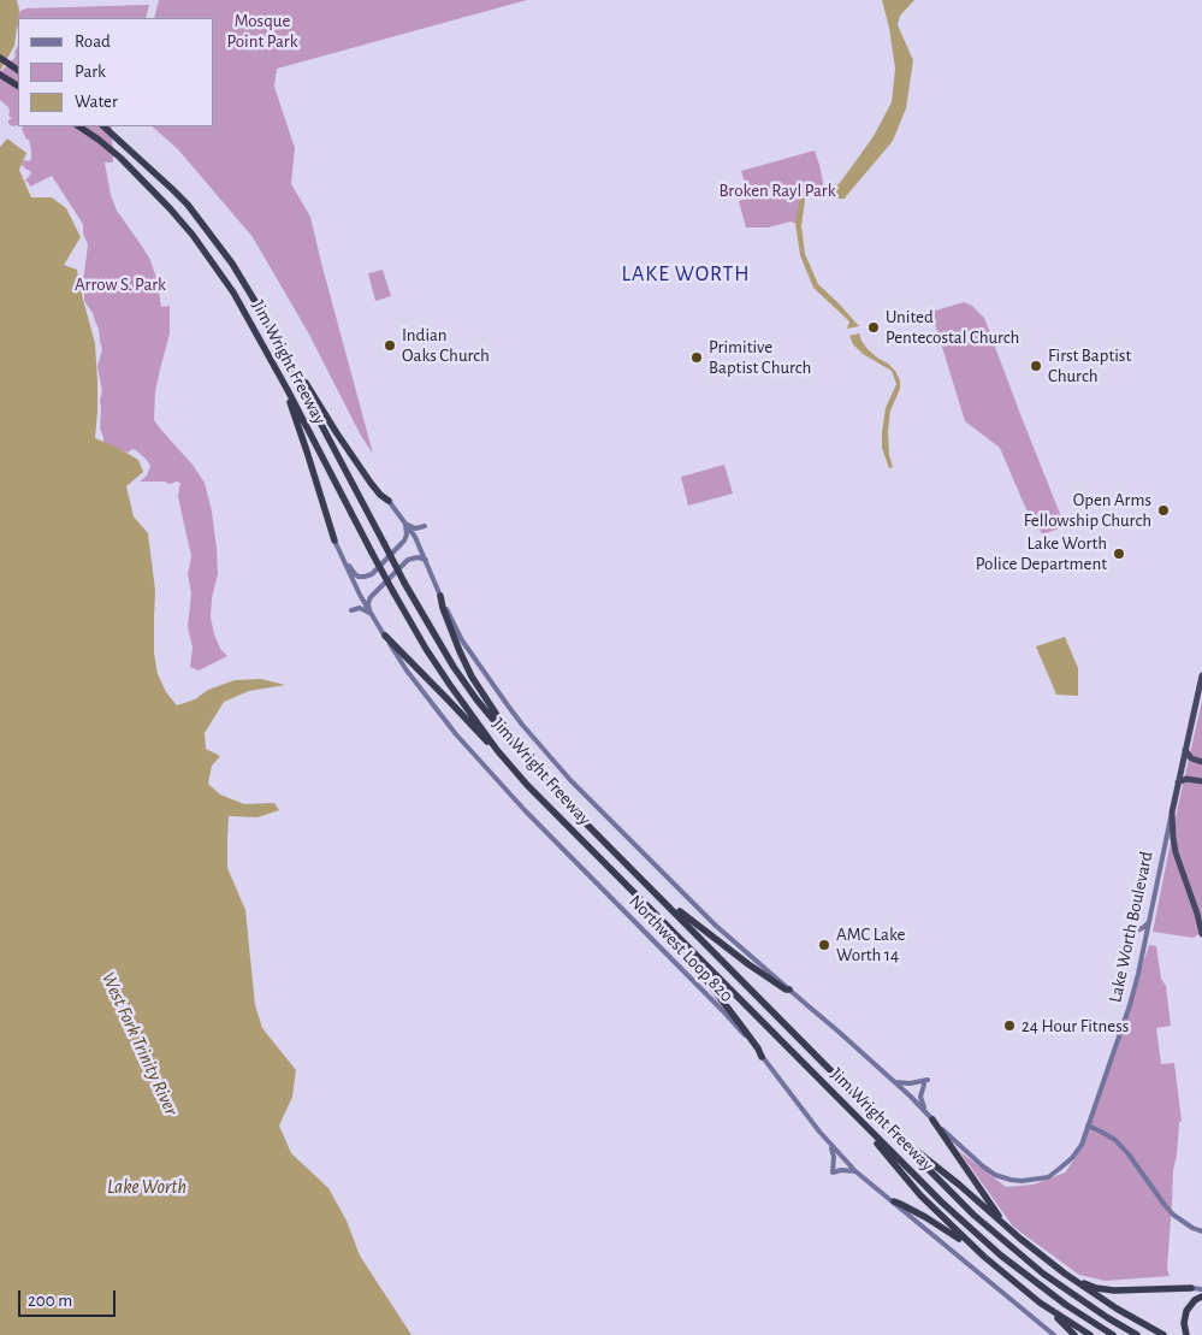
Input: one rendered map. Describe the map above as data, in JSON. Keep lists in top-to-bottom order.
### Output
{
  "streets": {
    "highway": ["Jim Wright Freeway", "Lake Worth Boulevard"],
    "main road": ["Northwest Loop 820"]
  },
  "districts": ["LAKE WORTH"],
  "water": ["West Fork Trinity River", "Lake Worth"],
  "parks": ["Mosque Point Park", "Broken Rayl Park", "Arrow S. Park"],
  "places": [
    "United Pentecostal Church",
    "Indian Oaks Church",
    "Primitive Baptist Church",
    "First Baptist Church",
    "Open Arms Fellowship Church",
    "Lake Worth Police Department",
    "AMC Lake Worth 14",
    "24 Hour Fitness"
  ],
  "legend": ["Road", "Park", "Water"],
  "scale_bar": "200 m"
}
